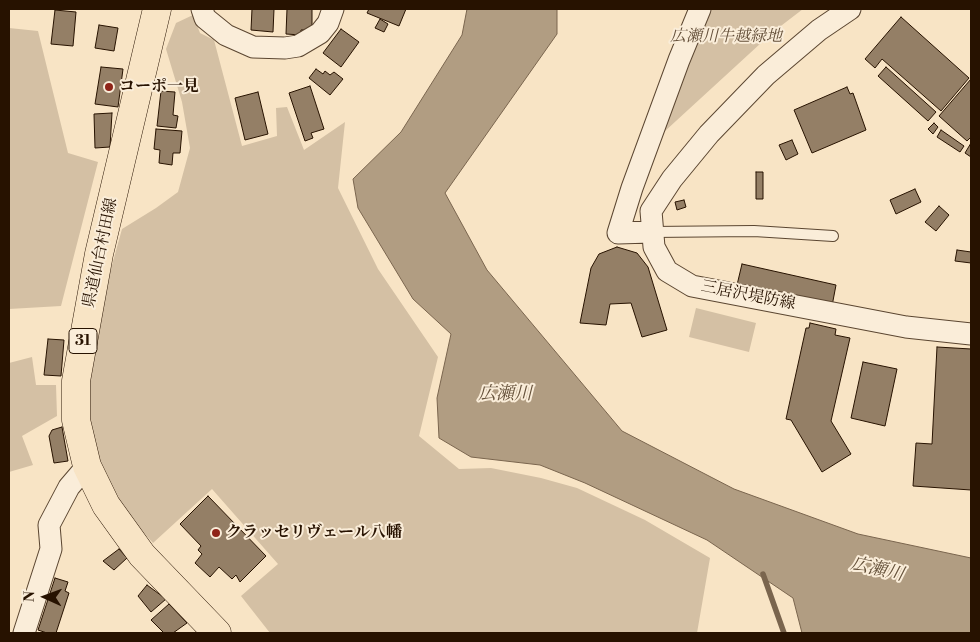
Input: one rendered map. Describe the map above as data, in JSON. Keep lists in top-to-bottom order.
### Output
{
  "streets": {
    "main road": ["県道仙台村田線", "31"],
    "street": ["三居沢堤防線"]
  },
  "water": ["広瀬川"],
  "parks": ["広瀬川牛越緑地"],
  "places": ["コーポ一見", "クラッセリヴェール八幡"],
  "north": "left"
}
